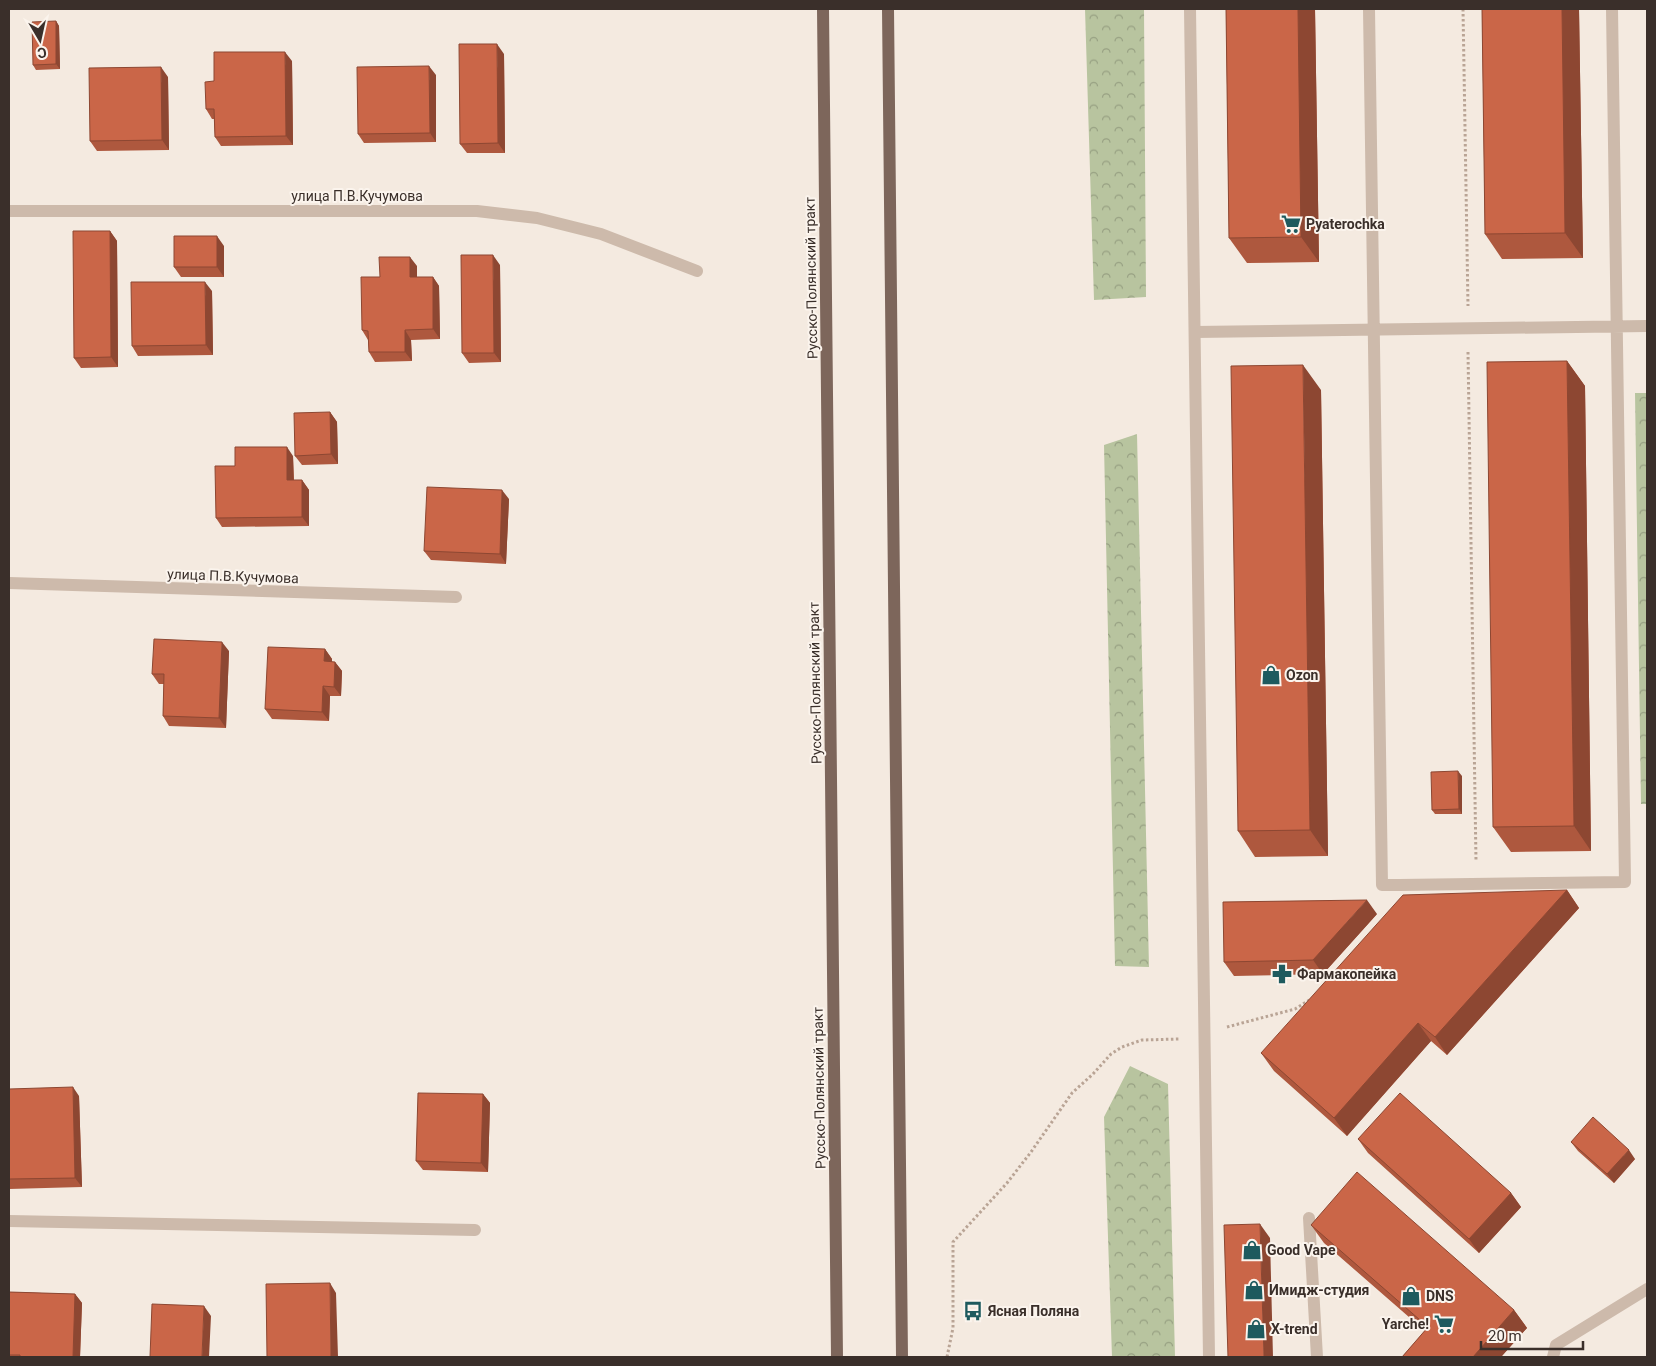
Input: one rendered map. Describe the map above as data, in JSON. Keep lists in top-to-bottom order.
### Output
{
  "streets": {
    "main road": ["Русско-Полянский тракт"],
    "street": ["улица П.В.Кучумова"]
  },
  "places": {
    "supermarket": ["Pyaterochka", "Yarche!"],
    "shop": [
      "Ozon",
      "Good Vape",
      "Имидж-студия",
      "DNS",
      "X-trend"
    ],
    "pharmacy": ["Фармакопейка"],
    "bus stop": ["Ясная Поляна"]
  },
  "scale_bar": "20 m",
  "north": "bottom"
}
